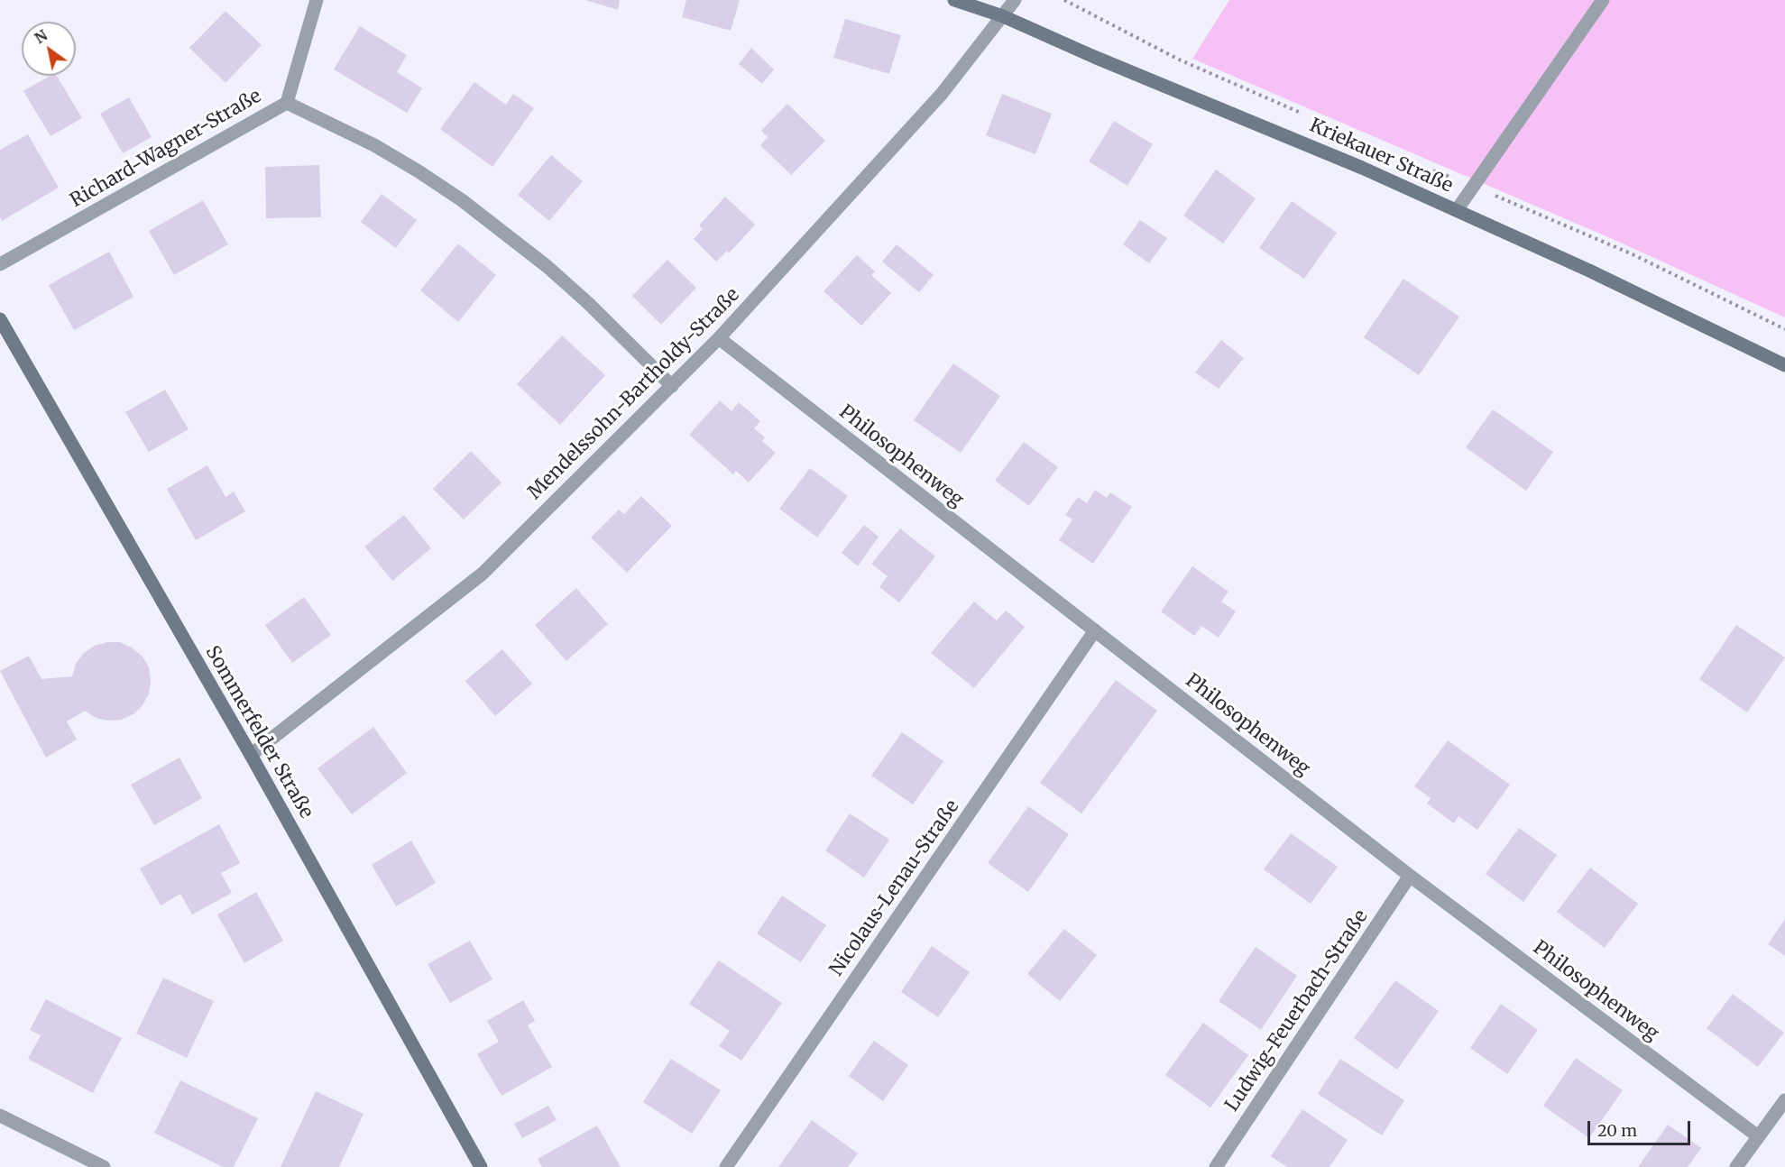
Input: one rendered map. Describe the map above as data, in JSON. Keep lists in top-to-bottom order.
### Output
{
  "streets": {
    "main road": ["Kriekauer Straße", "Sommerfelder Straße"],
    "street": [
      "Richard-Wagner-Straße",
      "Mendelssohn-Bartholdy-Straße",
      "Philosophenweg",
      "Nicolaus-Lenau-Straße",
      "Ludwig-Feuerbach-Straße"
    ]
  },
  "crossings": [
    ["Kriekauer Straße", "Mendelssohn-Bartholdy-Straße"],
    ["Mendelssohn-Bartholdy-Straße", "Philosophenweg"],
    ["Mendelssohn-Bartholdy-Straße", "Sommerfelder Straße"],
    ["Philosophenweg", "Nicolaus-Lenau-Straße"],
    ["Philosophenweg", "Ludwig-Feuerbach-Straße"]
  ],
  "scale_bar": "20 m",
  "north": "top left"
}
